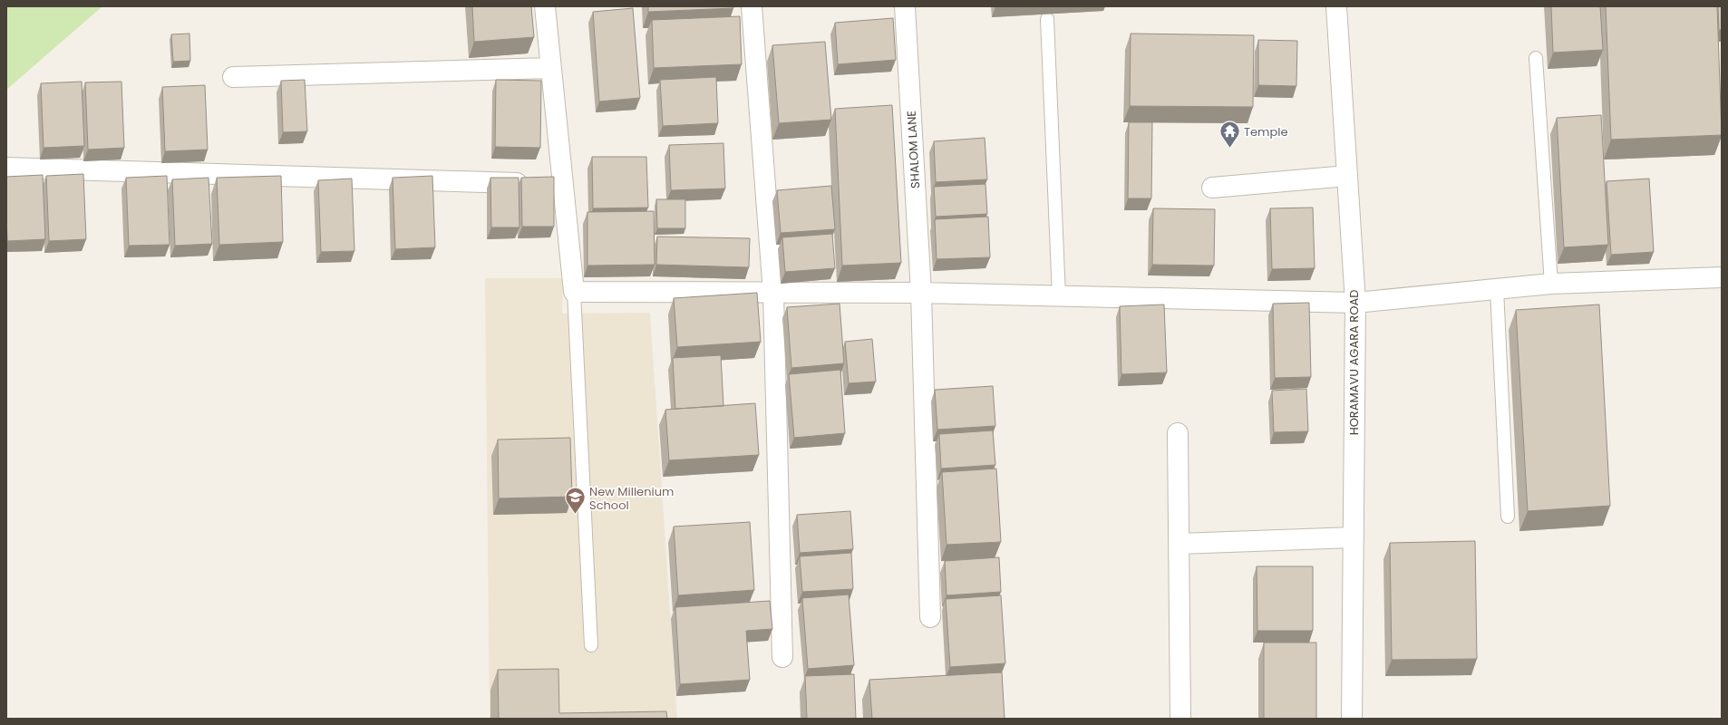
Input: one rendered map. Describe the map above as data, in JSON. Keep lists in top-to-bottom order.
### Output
{
  "streets": {
    "street": ["SHALOM LANE", "HORAMAVU AGARA ROAD"]
  },
  "places": {
    "temple": ["Temple"],
    "school or university": ["New Millenium School"]
  }
}
